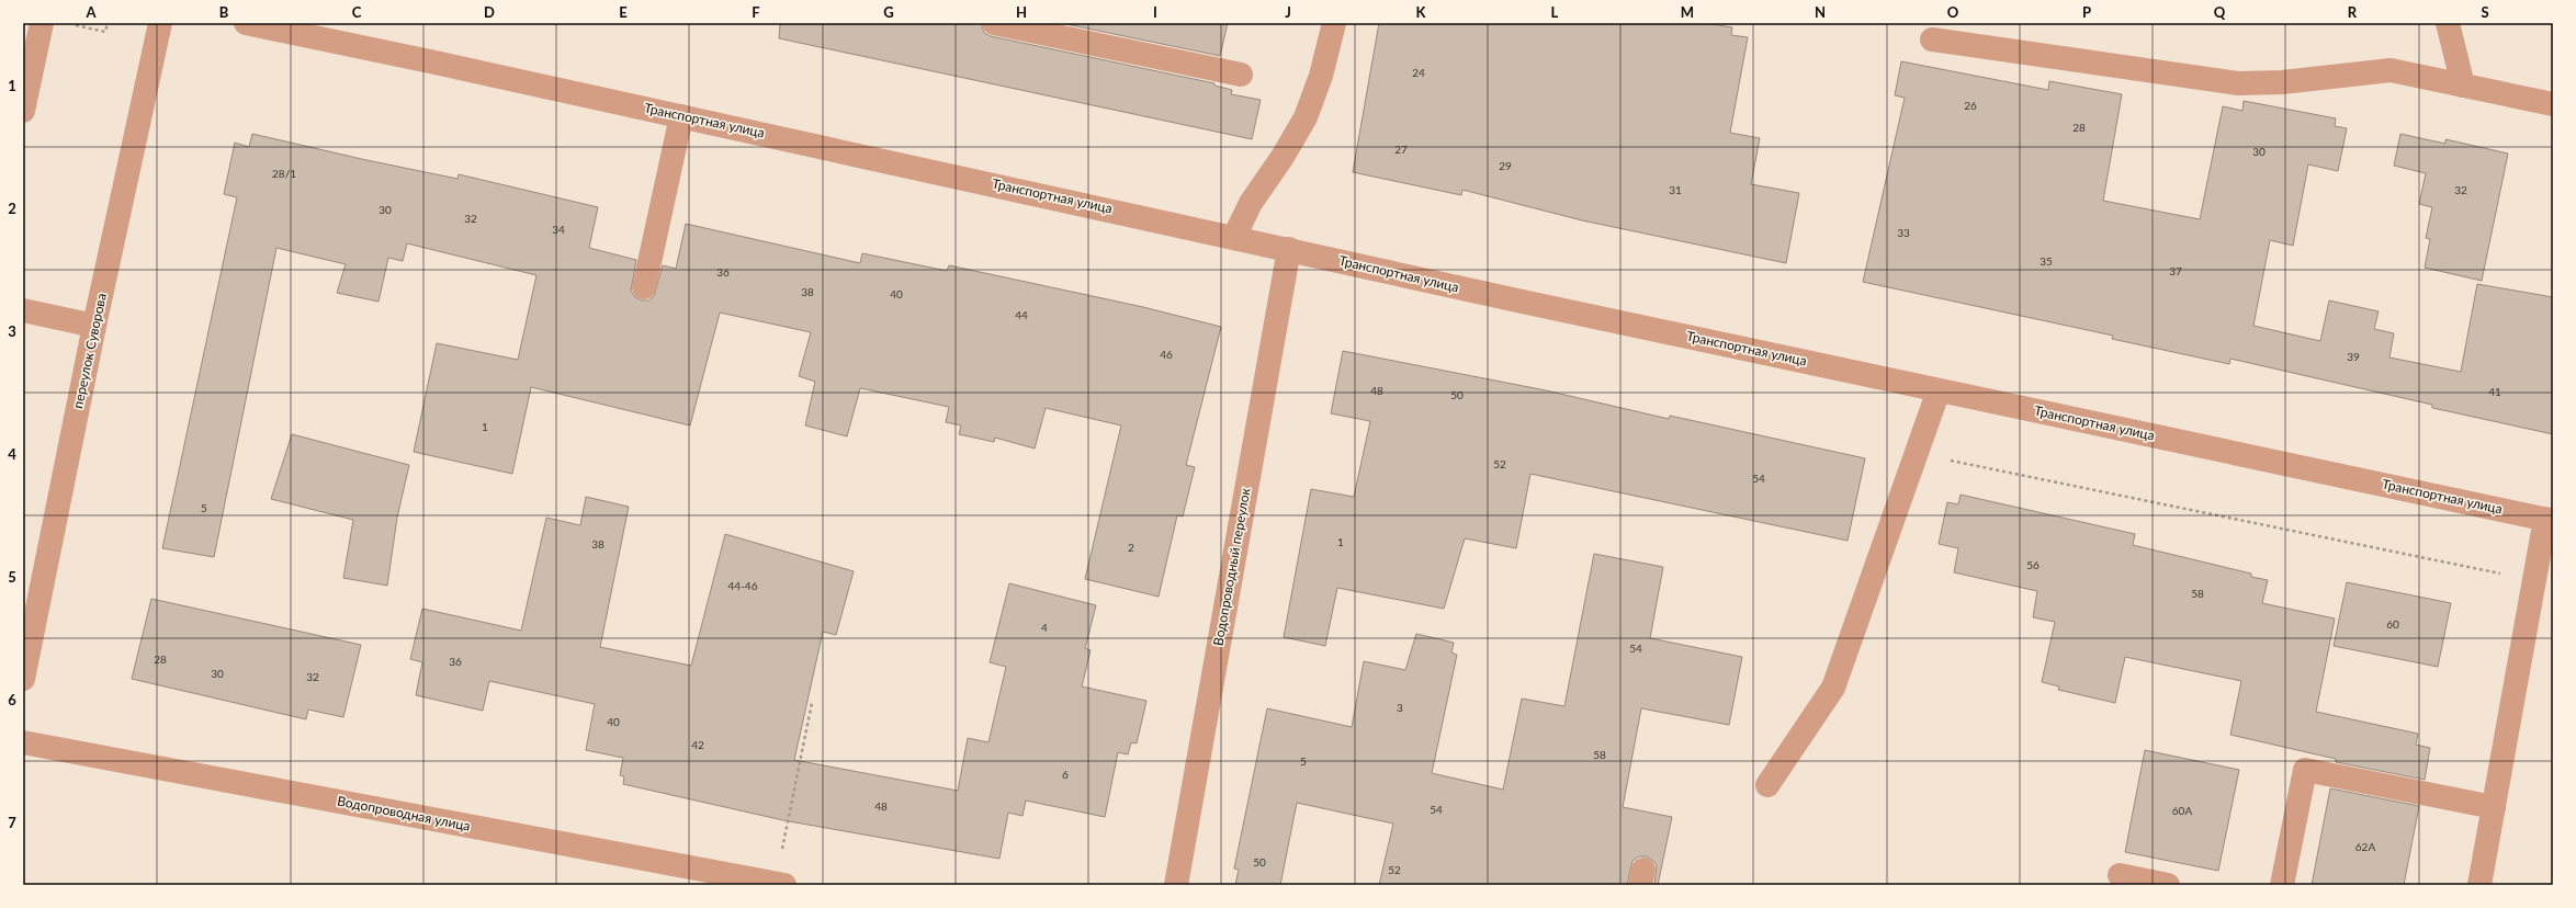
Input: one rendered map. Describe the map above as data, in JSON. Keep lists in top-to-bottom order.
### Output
{
  "streets": {
    "street": [
      "Транспортная улица",
      "переулок Суворова",
      "Водопроводный переулок",
      "Водопроводная улица"
    ]
  },
  "crossings": [
    ["Транспортная улица", "Водопроводный переулок"]
  ],
  "house_numbers": [
    "24",
    "26",
    "28",
    "27",
    "30",
    "29",
    "28/1",
    "31",
    "32",
    "30",
    "32",
    "34",
    "33",
    "35",
    "37",
    "36",
    "38",
    "40",
    "44",
    "46",
    "39",
    "48",
    "41",
    "50",
    "1",
    "52",
    "54",
    "5",
    "1",
    "38",
    "2",
    "56",
    "44-46",
    "58",
    "60",
    "4",
    "54",
    "28",
    "36",
    "30",
    "32",
    "3",
    "40",
    "42",
    "58",
    "5",
    "6",
    "48",
    "54",
    "60А",
    "62А",
    "50",
    "52"
  ],
  "grid": {
    "columns": [
      "A",
      "B",
      "C",
      "D",
      "E",
      "F",
      "G",
      "H",
      "I",
      "J",
      "K",
      "L",
      "M",
      "N",
      "O",
      "P",
      "Q",
      "R",
      "S"
    ],
    "rows": [
      "1",
      "2",
      "3",
      "4",
      "5",
      "6",
      "7"
    ]
  }
}
